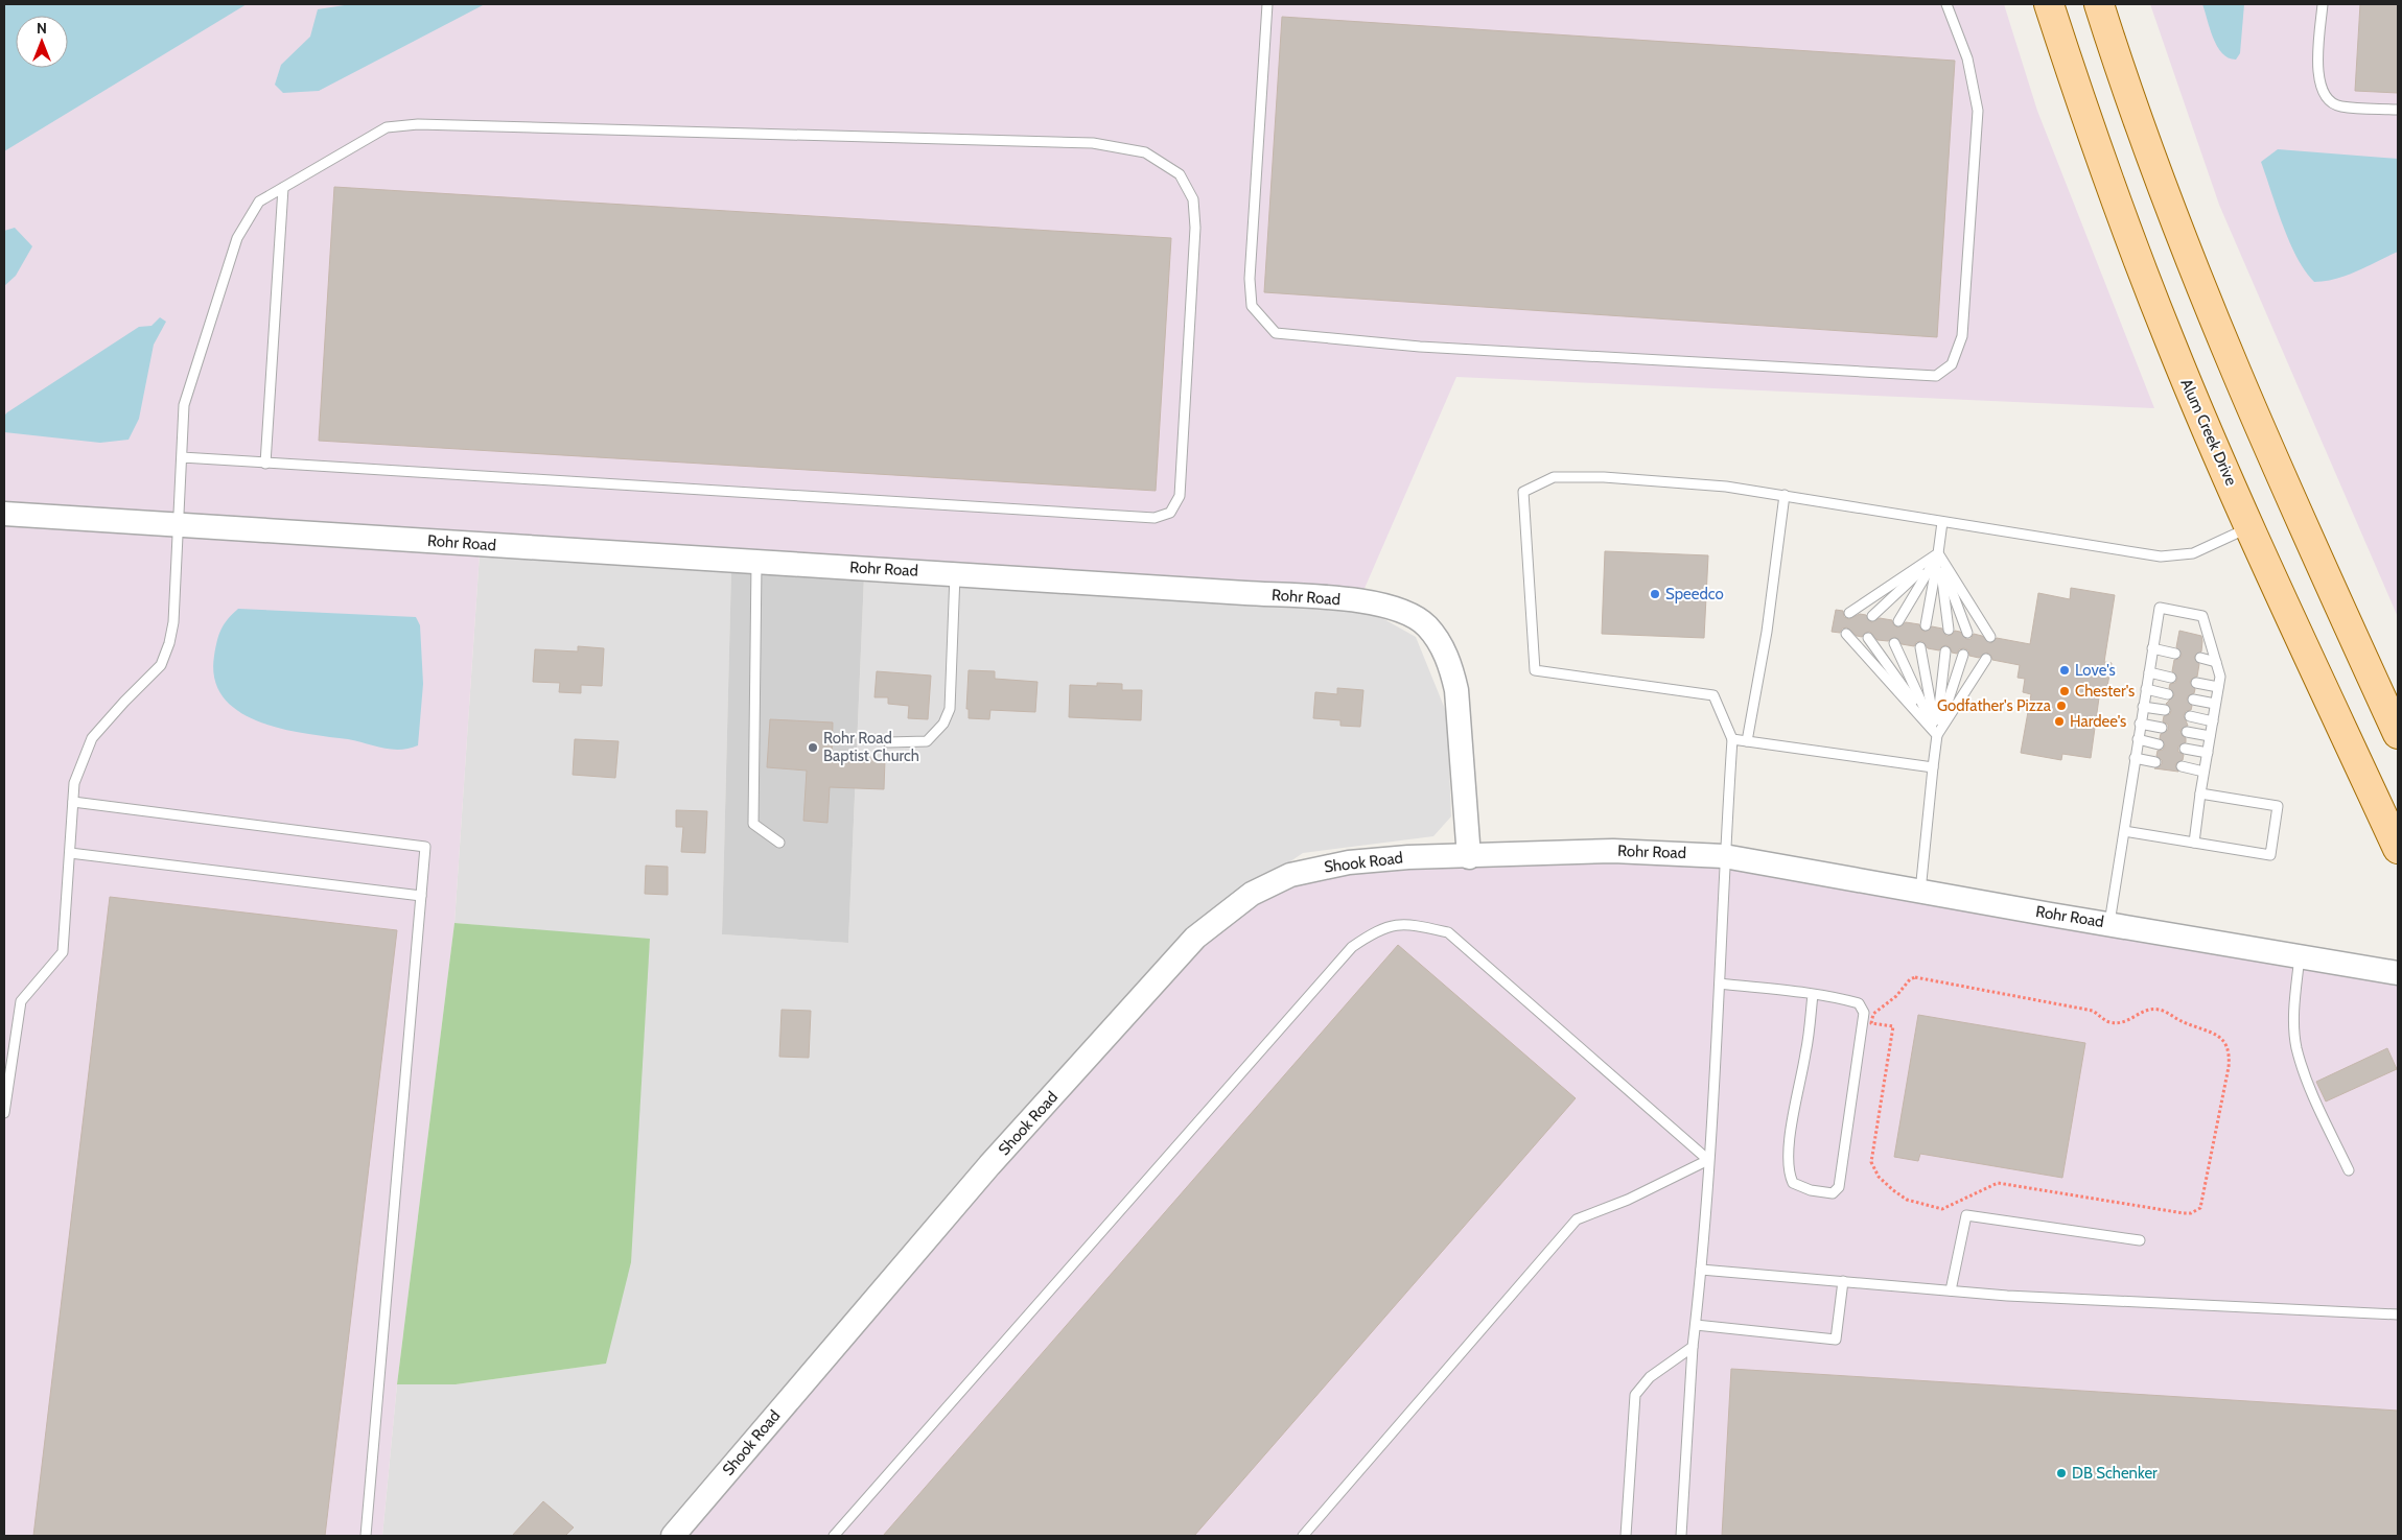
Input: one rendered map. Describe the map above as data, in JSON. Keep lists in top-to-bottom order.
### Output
{
  "streets": {
    "main road": ["Alum Creek Drive"],
    "street": ["Rohr Road", "Shook Road"]
  },
  "crossings": [
    ["Rohr Road", "Shook Road"]
  ],
  "places": [
    "Speedco",
    "Love's",
    "Chester's",
    "Godfather's Pizza",
    "Hardee's",
    "Rohr Road Baptist Church",
    "DB Schenker"
  ],
  "north": "top"
}
